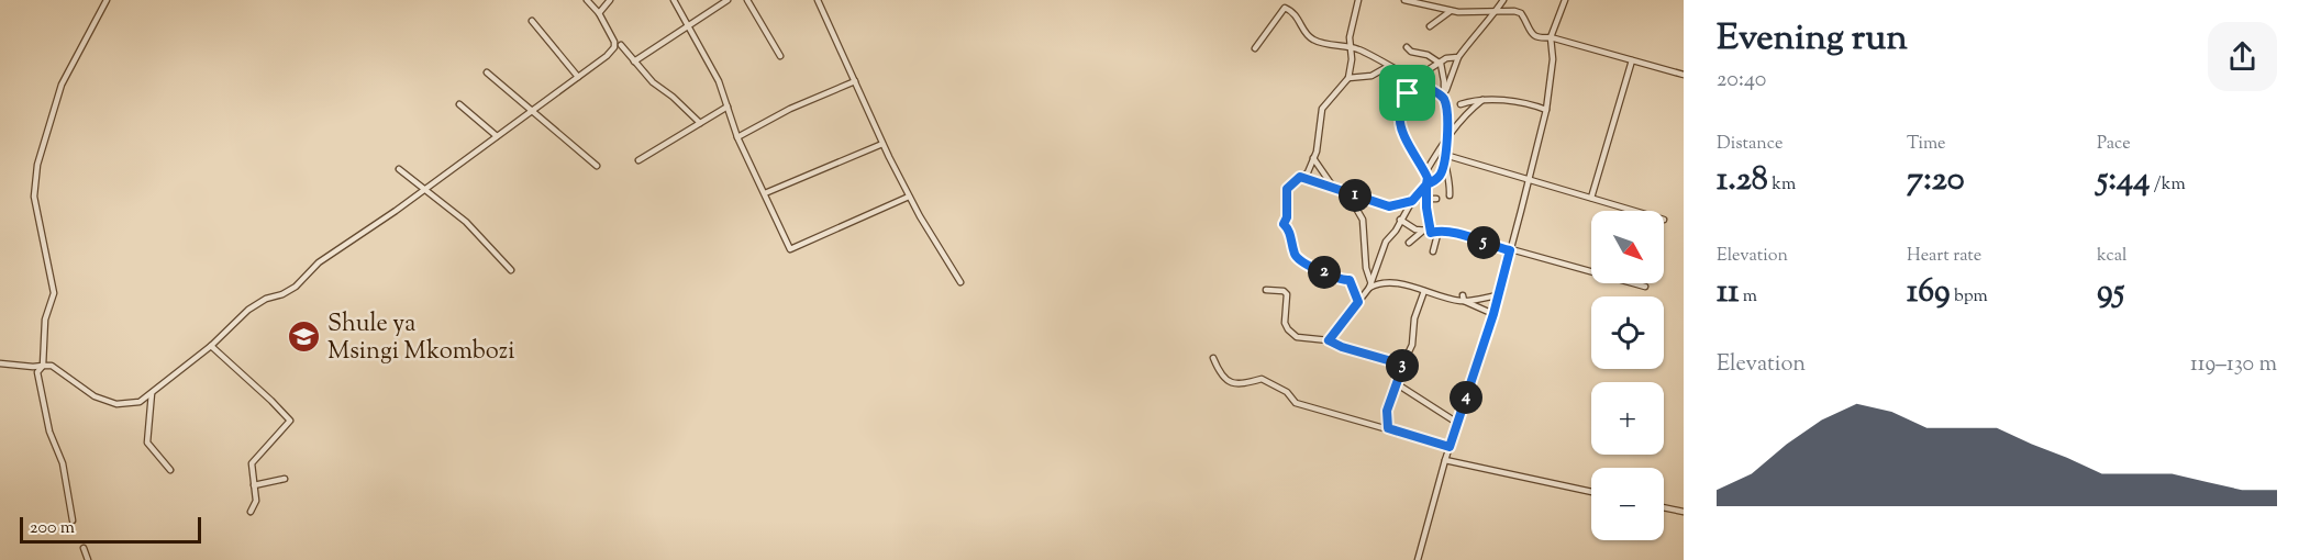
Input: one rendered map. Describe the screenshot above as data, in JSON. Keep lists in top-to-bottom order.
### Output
{
  "places": {
    "school or university": ["Shule ya Msingi Mkombozi"]
  },
  "scale_bar": "200 m",
  "north": "bottom right",
  "page": {
    "heading": ["Evening run", "20:40"],
    "stats": [
      ["Distance", "1.28 km"],
      ["Time", "7:20"],
      ["Pace", "5:44 /km"],
      ["Elevation", "11 m"],
      ["Heart rate", "169 bpm"],
      ["kcal", "95"]
    ],
    "pins": [
      "1",
      "5",
      "2",
      "3",
      "4"
    ],
    "map_buttons": ["+", "−"],
    "chart": ["Elevation", "119–130 m"],
    "scale": "200 m"
  }
}
